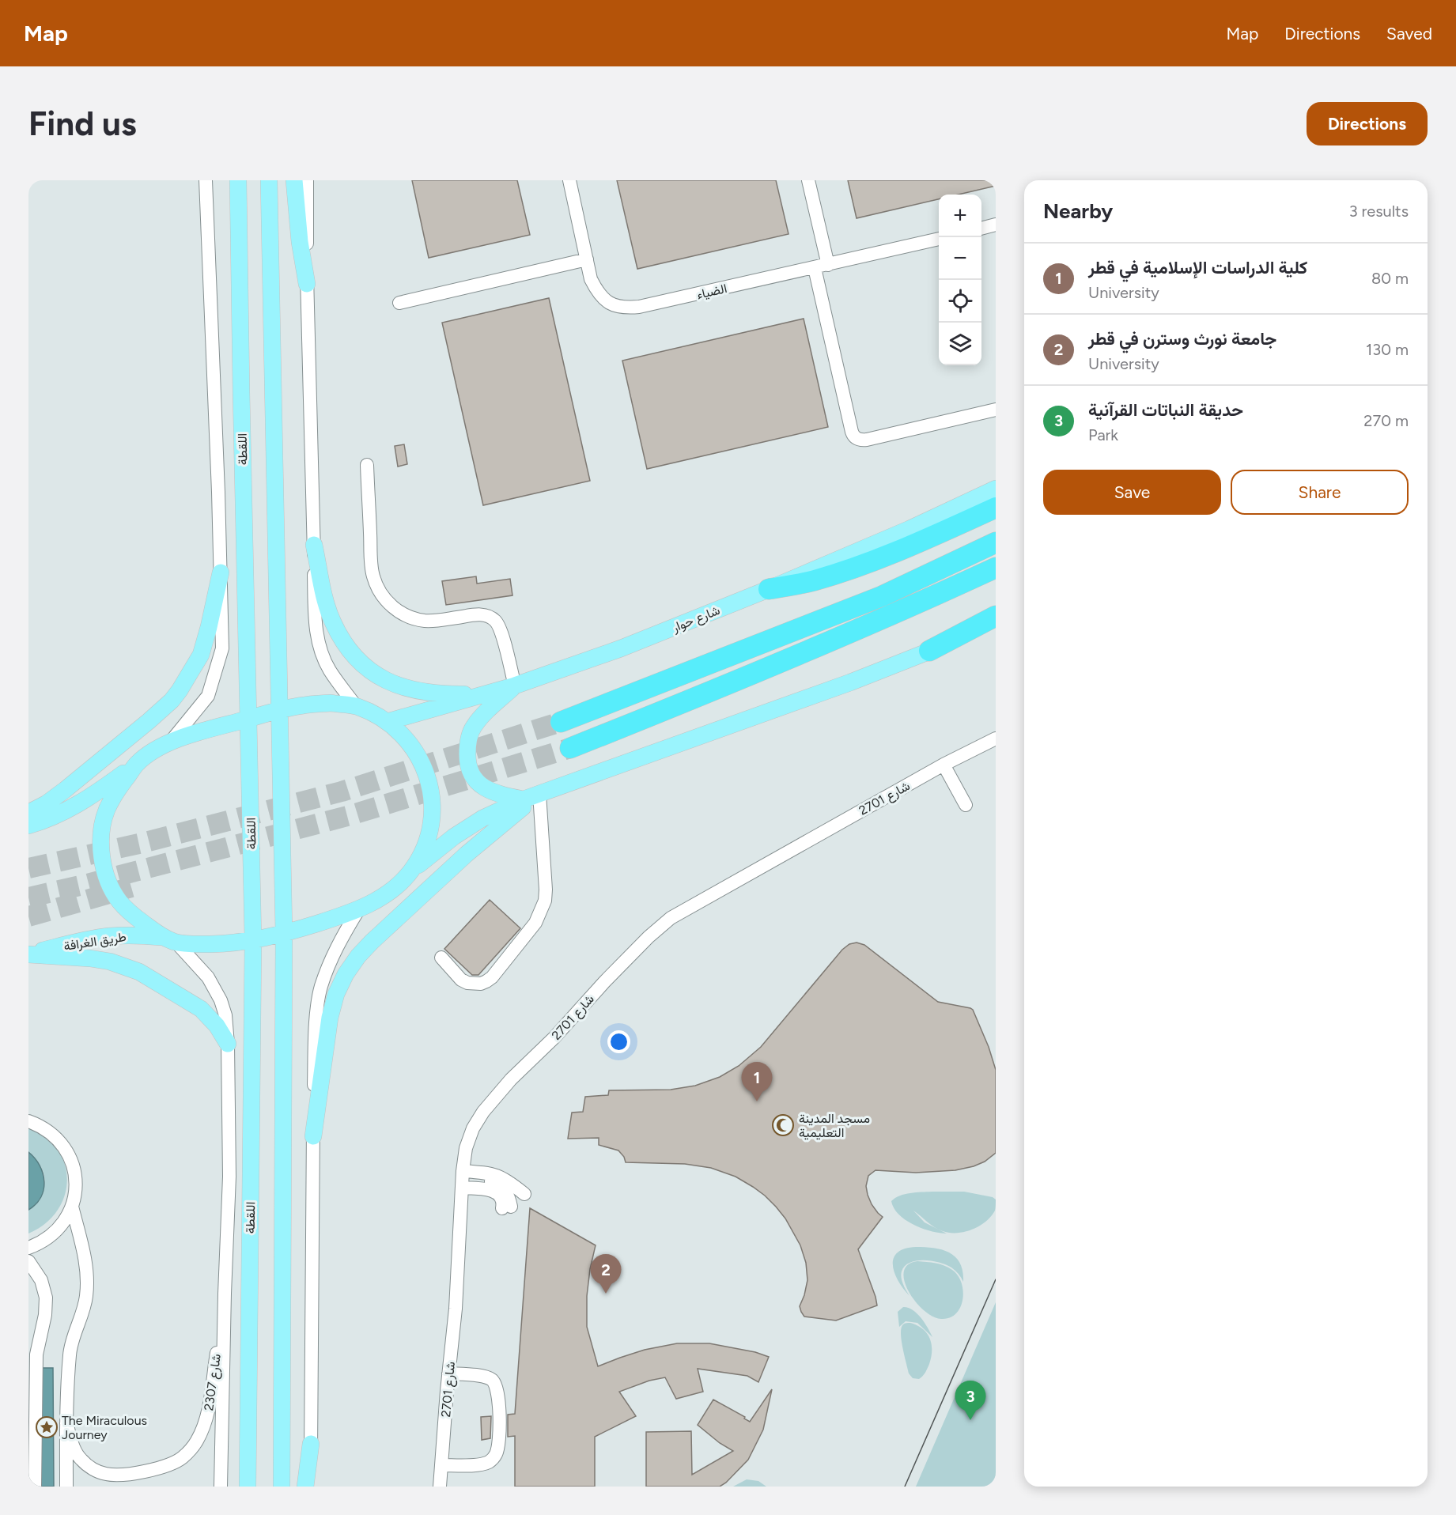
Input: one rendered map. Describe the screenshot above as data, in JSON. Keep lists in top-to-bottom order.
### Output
{
  "streets": {
    "main road": ["اللقطة", "شارع حوار", "طريق الغرافة"],
    "street": ["الضياء", "شارع 2701", "شارع 2307"]
  },
  "crossings": [
    ["اللقطة", "طريق الغرافة"],
    ["اللقطة", "شارع 2307"]
  ],
  "places": {
    "mosque": ["مسجد المدينة التعليمية"],
    "place": ["The Miraculous Journey"]
  },
  "page": {
    "header": "Map",
    "nav": ["Map", "Directions", "Saved"],
    "buttons": [
      "Directions",
      ["Save", "Share"]
    ],
    "title": "Find us",
    "heading": ["Nearby", "3 results"],
    "map_buttons": ["+", "−"],
    "list": [
      {
        "mark": "1",
        "name": "كلية الدراسات الإسلامية في قطر",
        "note": "University",
        "value": "80 m"
      },
      {
        "mark": "2",
        "name": "جامعة نورث وسترن في قطر",
        "note": "University",
        "value": "130 m"
      },
      {
        "mark": "3",
        "name": "حديقة النباتات القرآنية",
        "note": "Park",
        "value": "270 m"
      }
    ],
    "pins": ["1", "2", "3"]
  }
}
